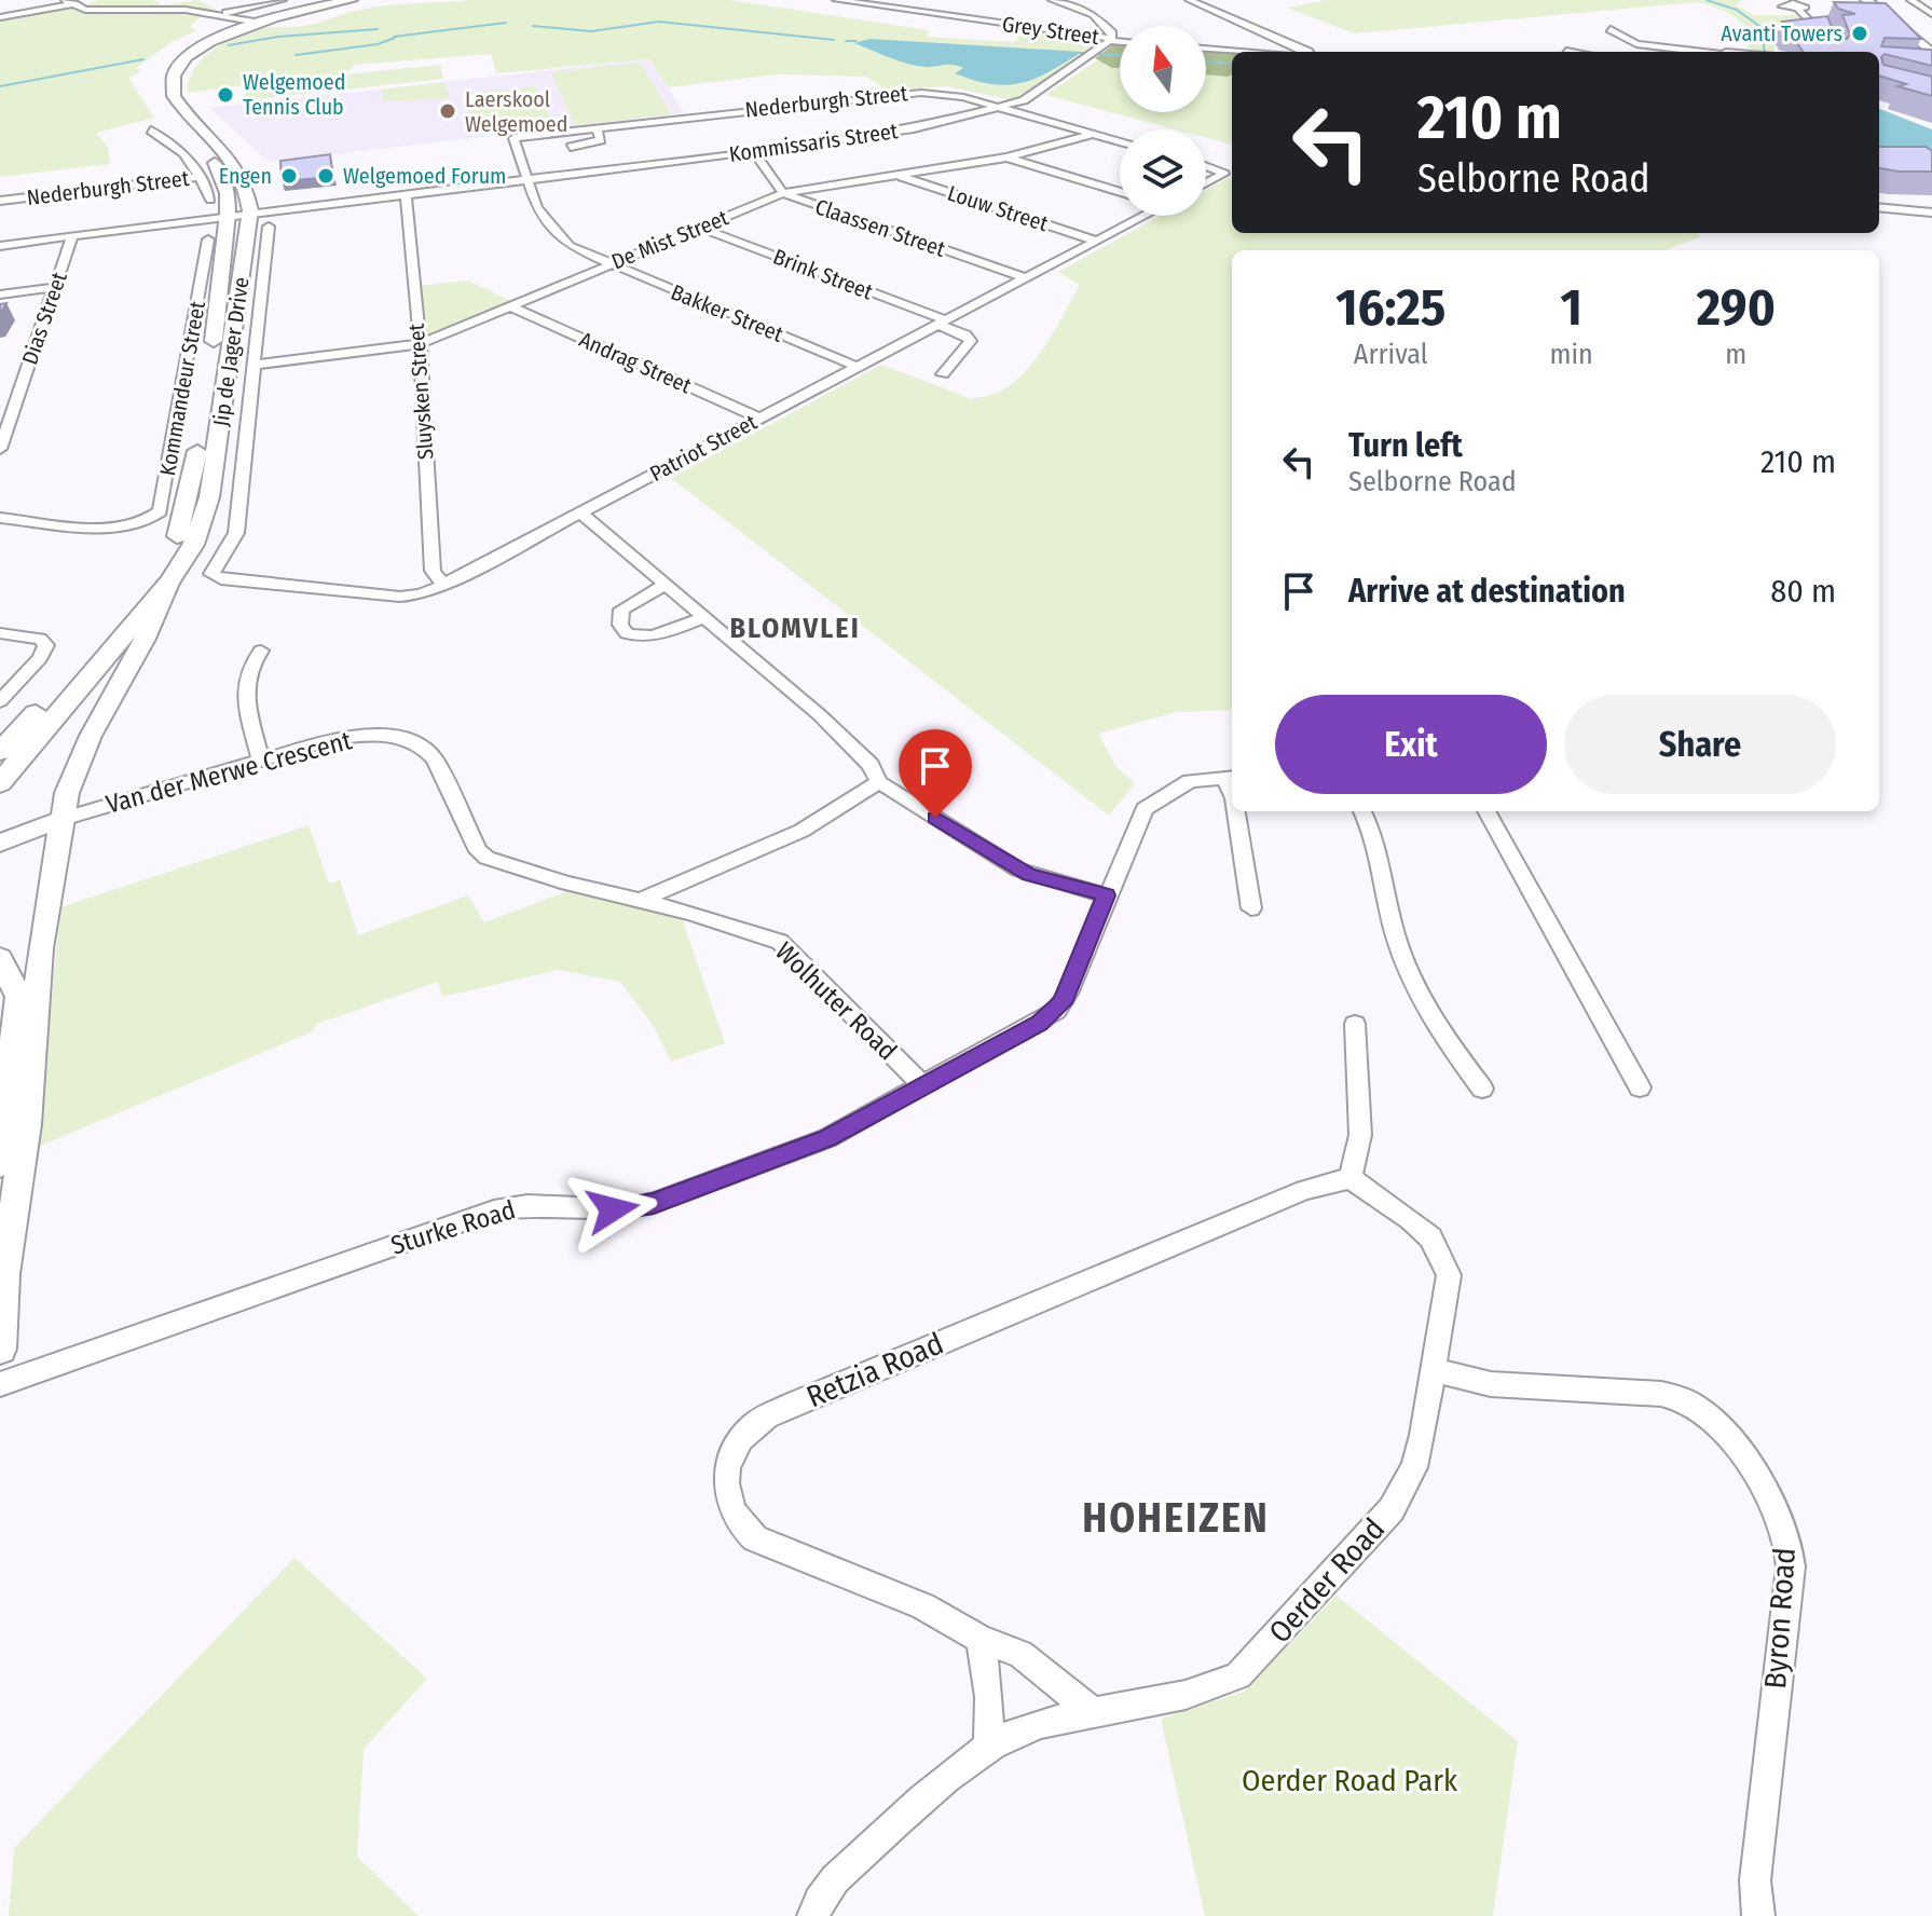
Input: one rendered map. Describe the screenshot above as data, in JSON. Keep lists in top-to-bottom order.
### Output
{
  "streets": {
    "main road": ["Jip de Jager Drive"],
    "street": [
      "Grey Street",
      "Nederburgh Street",
      "Kommissaris Street",
      "Louw Street",
      "Claassen Street",
      "De Mist Street",
      "Brink Street",
      "Bakker Street",
      "Dias Street",
      "Andrag Street",
      "Kommandeur Street",
      "Sluysken Street",
      "Patriot Street",
      "Van der Merwe Crescent",
      "Wolhuter Road",
      "Sturke Road",
      "Retzia Road",
      "Oerder Road",
      "Byron Road"
    ]
  },
  "crossings": [
    ["Grey Street", "Kommissaris Street"],
    ["Nederburgh Street", "Kommissaris Street"],
    ["Nederburgh Street", "De Mist Street"],
    ["Nederburgh Street", "Bakker Street"],
    ["Kommissaris Street", "Claassen Street"],
    ["Kommissaris Street", "Bakker Street"],
    ["Kommissaris Street", "Dias Street"],
    ["Kommissaris Street", "Jip de Jager Drive"],
    ["Kommissaris Street", "Sluysken Street"],
    ["Louw Street", "De Mist Street"],
    ["Louw Street", "Patriot Street"],
    ["Claassen Street", "De Mist Street"],
    ["Claassen Street", "Patriot Street"],
    ["De Mist Street", "Brink Street"],
    ["De Mist Street", "Bakker Street"],
    ["De Mist Street", "Andrag Street"],
    ["De Mist Street", "Sluysken Street"],
    ["De Mist Street", "Patriot Street"],
    ["Brink Street", "Patriot Street"],
    ["Bakker Street", "Patriot Street"],
    ["Andrag Street", "Patriot Street"],
    ["Sluysken Street", "Patriot Street"],
    ["Van der Merwe Crescent", "Wolhuter Road"],
    ["Wolhuter Road", "Sturke Road"],
    ["Retzia Road", "Oerder Road"],
    ["Oerder Road", "Byron Road"]
  ],
  "districts": ["BLOMVLEI", "HOHEIZEN"],
  "parks": ["Oerder Road Park"],
  "places": [
    "Avanti Towers",
    "Welgemoed Tennis Club",
    "Laerskool Welgemoed",
    "Engen",
    "Welgemoed Forum"
  ],
  "north": "top",
  "page": {
    "turn": ["210 m", "Selborne Road"],
    "eta": [
      "16:25",
      "Arrival",
      "1",
      "min",
      "290",
      "m"
    ],
    "list": [
      {
        "name": "Turn left",
        "note": "Selborne Road",
        "value": "210 m"
      },
      {
        "name": "Arrive at destination",
        "value": "80 m"
      }
    ],
    "buttons": ["Exit", "Share"]
  }
}
